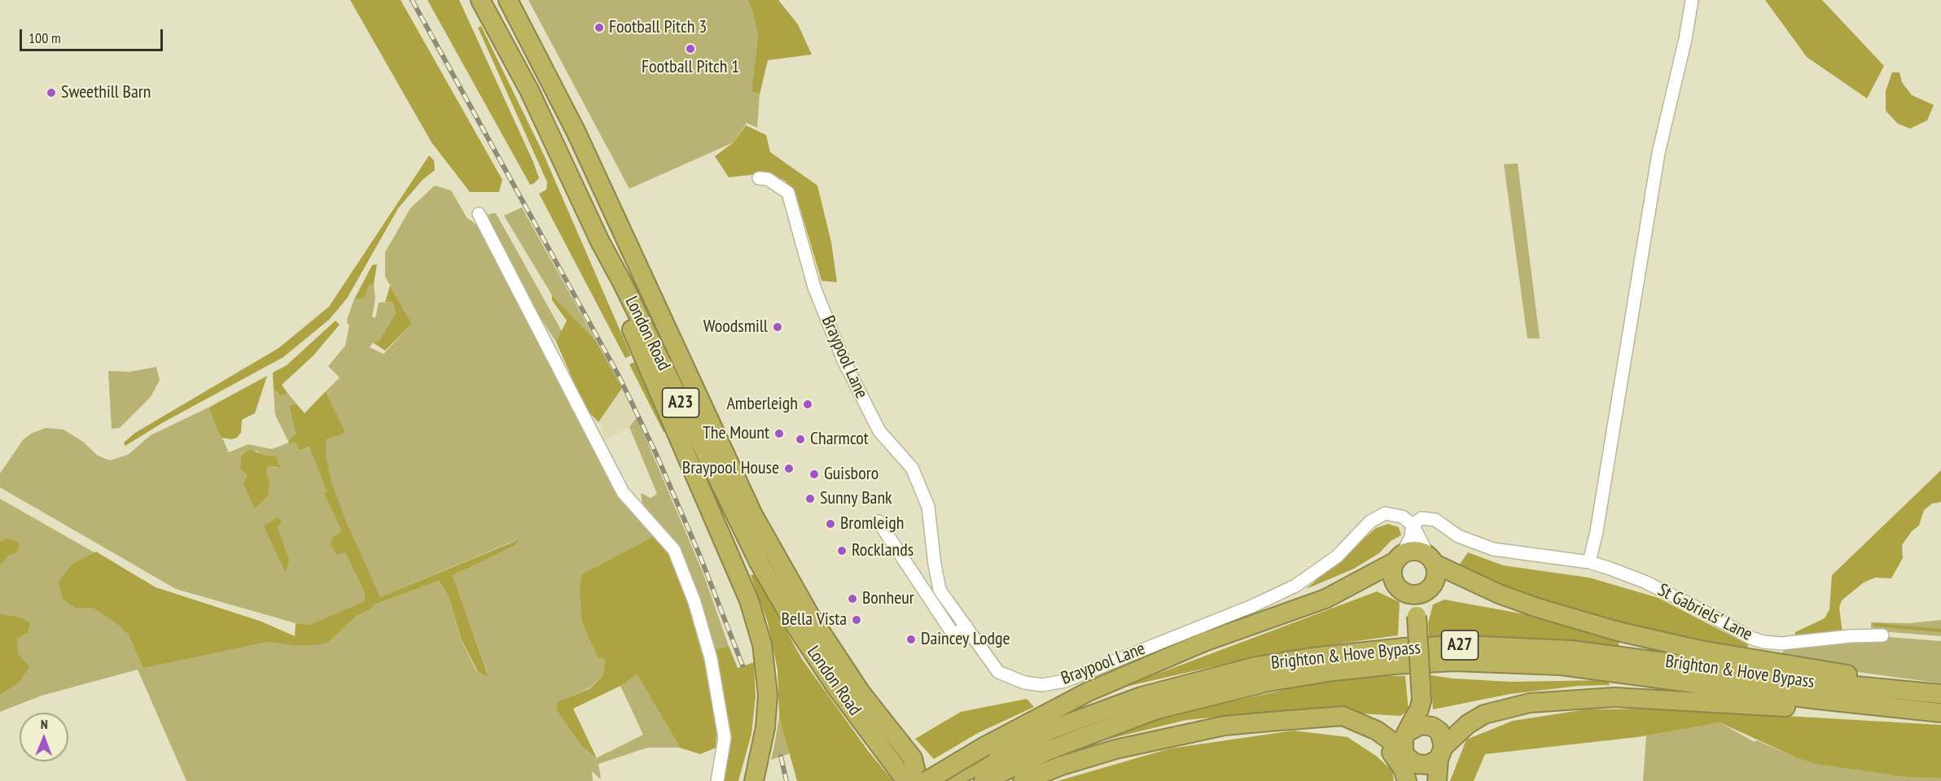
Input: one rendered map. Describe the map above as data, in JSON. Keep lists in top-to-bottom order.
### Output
{
  "streets": {
    "highway": [
      "London Road",
      "A23",
      "A27",
      "Brighton & Hove Bypass"
    ],
    "street": ["Braypool Lane", "St Gabriels' Lane"]
  },
  "crossings": [
    ["Braypool Lane", "St Gabriels' Lane"],
    ["A27", "Brighton & Hove Bypass"]
  ],
  "places": [
    "Football Pitch 3",
    "Football Pitch 1",
    "Sweethill Barn",
    "Woodsmill",
    "Amberleigh",
    "The Mount",
    "Charmcot",
    "Braypool House",
    "Guisboro",
    "Sunny Bank",
    "Bromleigh",
    "Rocklands",
    "Bonheur",
    "Bella Vista",
    "Daincey Lodge"
  ],
  "scale_bar": "100 m",
  "north": "top"
}
